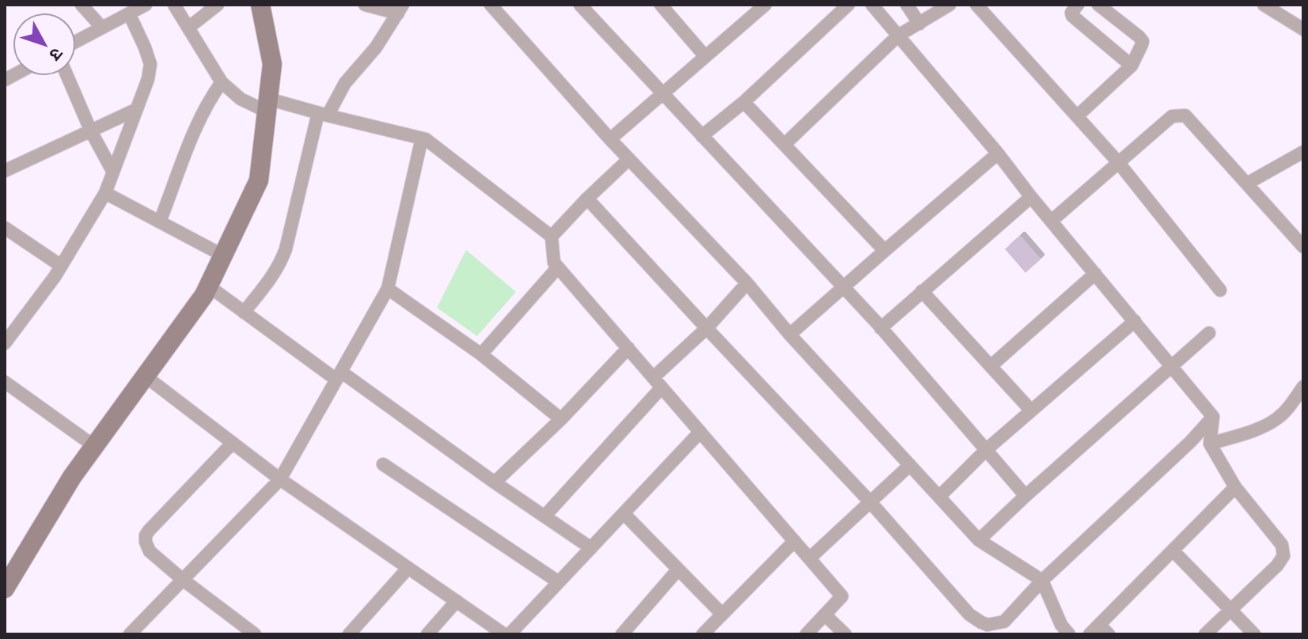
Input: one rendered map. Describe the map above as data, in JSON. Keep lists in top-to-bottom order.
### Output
{
  "north": "bottom right"
}
